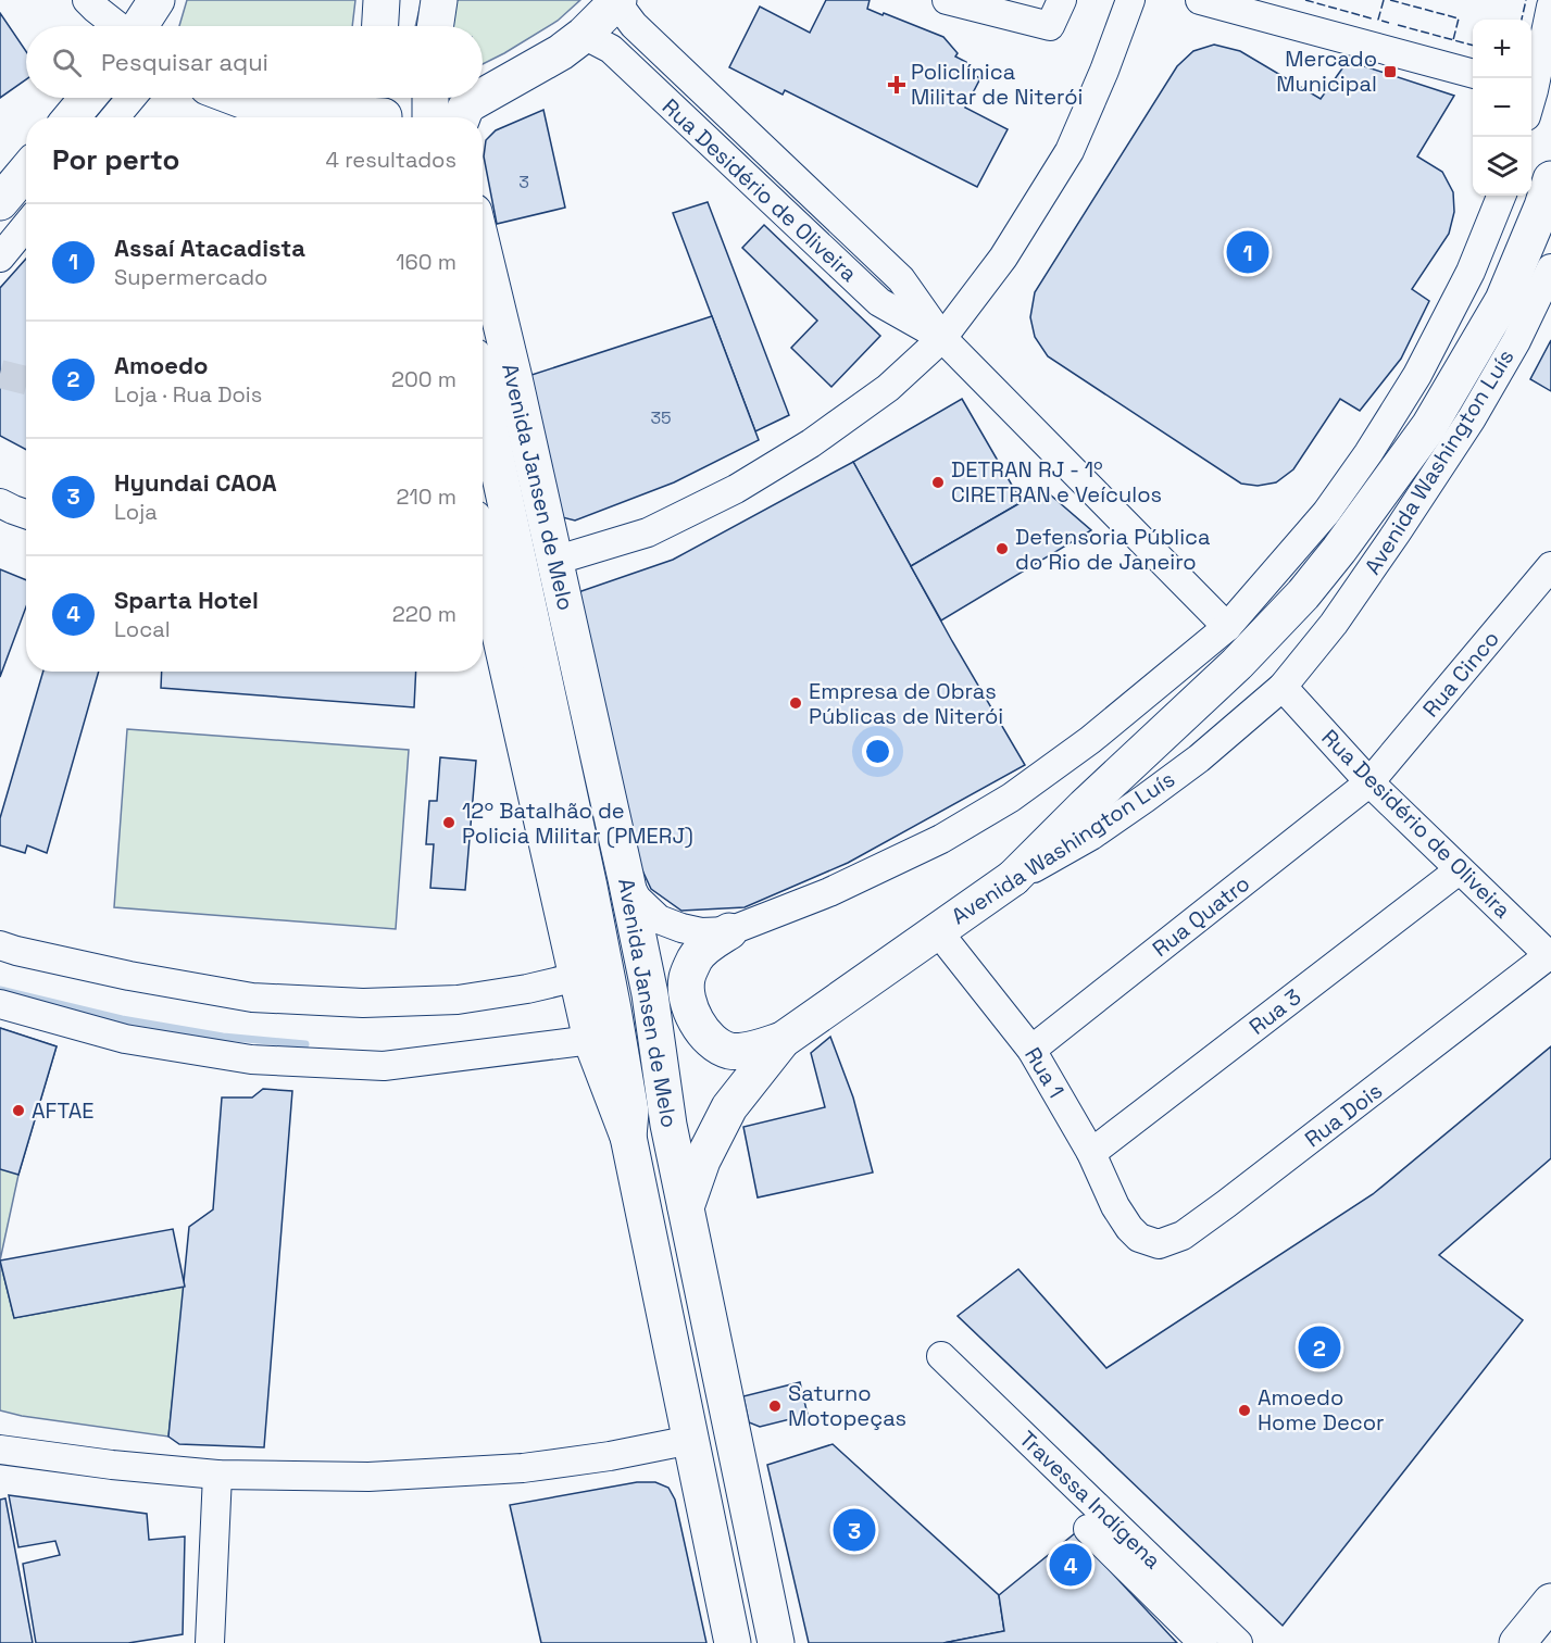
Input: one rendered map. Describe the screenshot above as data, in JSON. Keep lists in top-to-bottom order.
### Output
{
  "streets": {
    "main road": ["Avenida Washington Luís", "Avenida Jansen de Melo"],
    "street": [
      "Rua Desidério de Oliveira",
      "Rua Cinco",
      "Rua Quatro",
      "Rua 3",
      "Rua 1",
      "Rua Dois",
      "Travessa Indígena"
    ]
  },
  "crossings": [
    ["Rua Desidério de Oliveira", "Avenida Washington Luís"],
    ["Rua Desidério de Oliveira", "Rua Cinco"],
    ["Rua Desidério de Oliveira", "Rua Quatro"],
    ["Rua Desidério de Oliveira", "Rua 3"],
    ["Rua Desidério de Oliveira", "Rua Dois"],
    ["Avenida Washington Luís", "Avenida Jansen de Melo"],
    ["Avenida Washington Luís", "Rua 1"],
    ["Rua Cinco", "Rua Quatro"],
    ["Rua Quatro", "Rua 1"],
    ["Rua 3", "Rua 1"],
    ["Rua 1", "Rua Dois"]
  ],
  "places": {
    "transit": ["Mercado Municipal"],
    "health": ["Policlínica Militar de Niterói"],
    "other": [
      "DETRAN RJ - 1º CIRETRAN e Veículos",
      "Defensoria Pública do Rio de Janeiro",
      "Empresa de Obras Públicas de Niterói",
      "12º Batalhão de Policia Militar (PMERJ)",
      "AFTAE",
      "Saturno Motopeças",
      "Amoedo Home Decor"
    ]
  },
  "house_numbers": ["3", "35"],
  "page": {
    "map_buttons": ["+", "−"],
    "search": "Pesquisar aqui",
    "heading": ["Por perto", "4 resultados"],
    "list": [
      {
        "mark": "1",
        "name": "Assaí Atacadista",
        "note": "Supermercado",
        "value": "160 m"
      },
      {
        "mark": "2",
        "name": "Amoedo",
        "note": "Loja · Rua Dois",
        "value": "200 m"
      },
      {
        "mark": "3",
        "name": "Hyundai CAOA",
        "note": "Loja",
        "value": "210 m"
      },
      {
        "mark": "4",
        "name": "Sparta Hotel",
        "note": "Local",
        "value": "220 m"
      }
    ],
    "pins": [
      "1",
      "2",
      "3",
      "4"
    ]
  }
}
